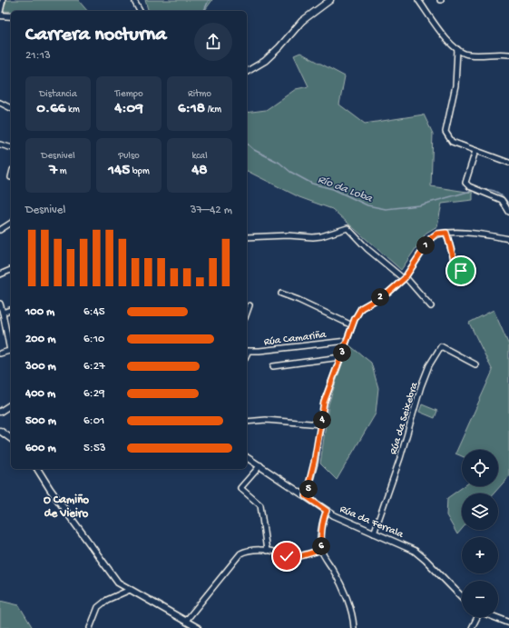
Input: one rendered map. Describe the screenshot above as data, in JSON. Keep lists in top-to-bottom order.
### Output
{
  "streets": {
    "street": ["Rúa Camariña", "Rúa da Seixebra", "Rúa da Ferrala"]
  },
  "crossings": [
    ["Rúa da Seixebra", "Rúa da Ferrala"]
  ],
  "districts": ["O Camiño de Vieiro"],
  "water": ["Río da Loba"],
  "page": {
    "heading": ["Carrera nocturna", "21:13"],
    "stats": [
      ["Distancia", "0.66 km"],
      ["Tiempo", "4:09"],
      ["Ritmo", "6:18 /km"],
      ["Desnivel", "7 m"],
      ["Pulso", "145 bpm"],
      ["kcal", "48"]
    ],
    "chart": ["Desnivel", "37–42 m"],
    "pins": [
      "1",
      "2",
      "3",
      "4",
      "5",
      "6"
    ],
    "list": [
      {
        "name": "100 m",
        "note": "6:45"
      },
      {
        "name": "200 m",
        "note": "6:10"
      },
      {
        "name": "300 m",
        "note": "6:27"
      },
      {
        "name": "400 m",
        "note": "6:29"
      },
      {
        "name": "500 m",
        "note": "6:01"
      },
      {
        "name": "600 m",
        "note": "5:53"
      }
    ],
    "map_buttons": ["+", "−"]
  }
}
